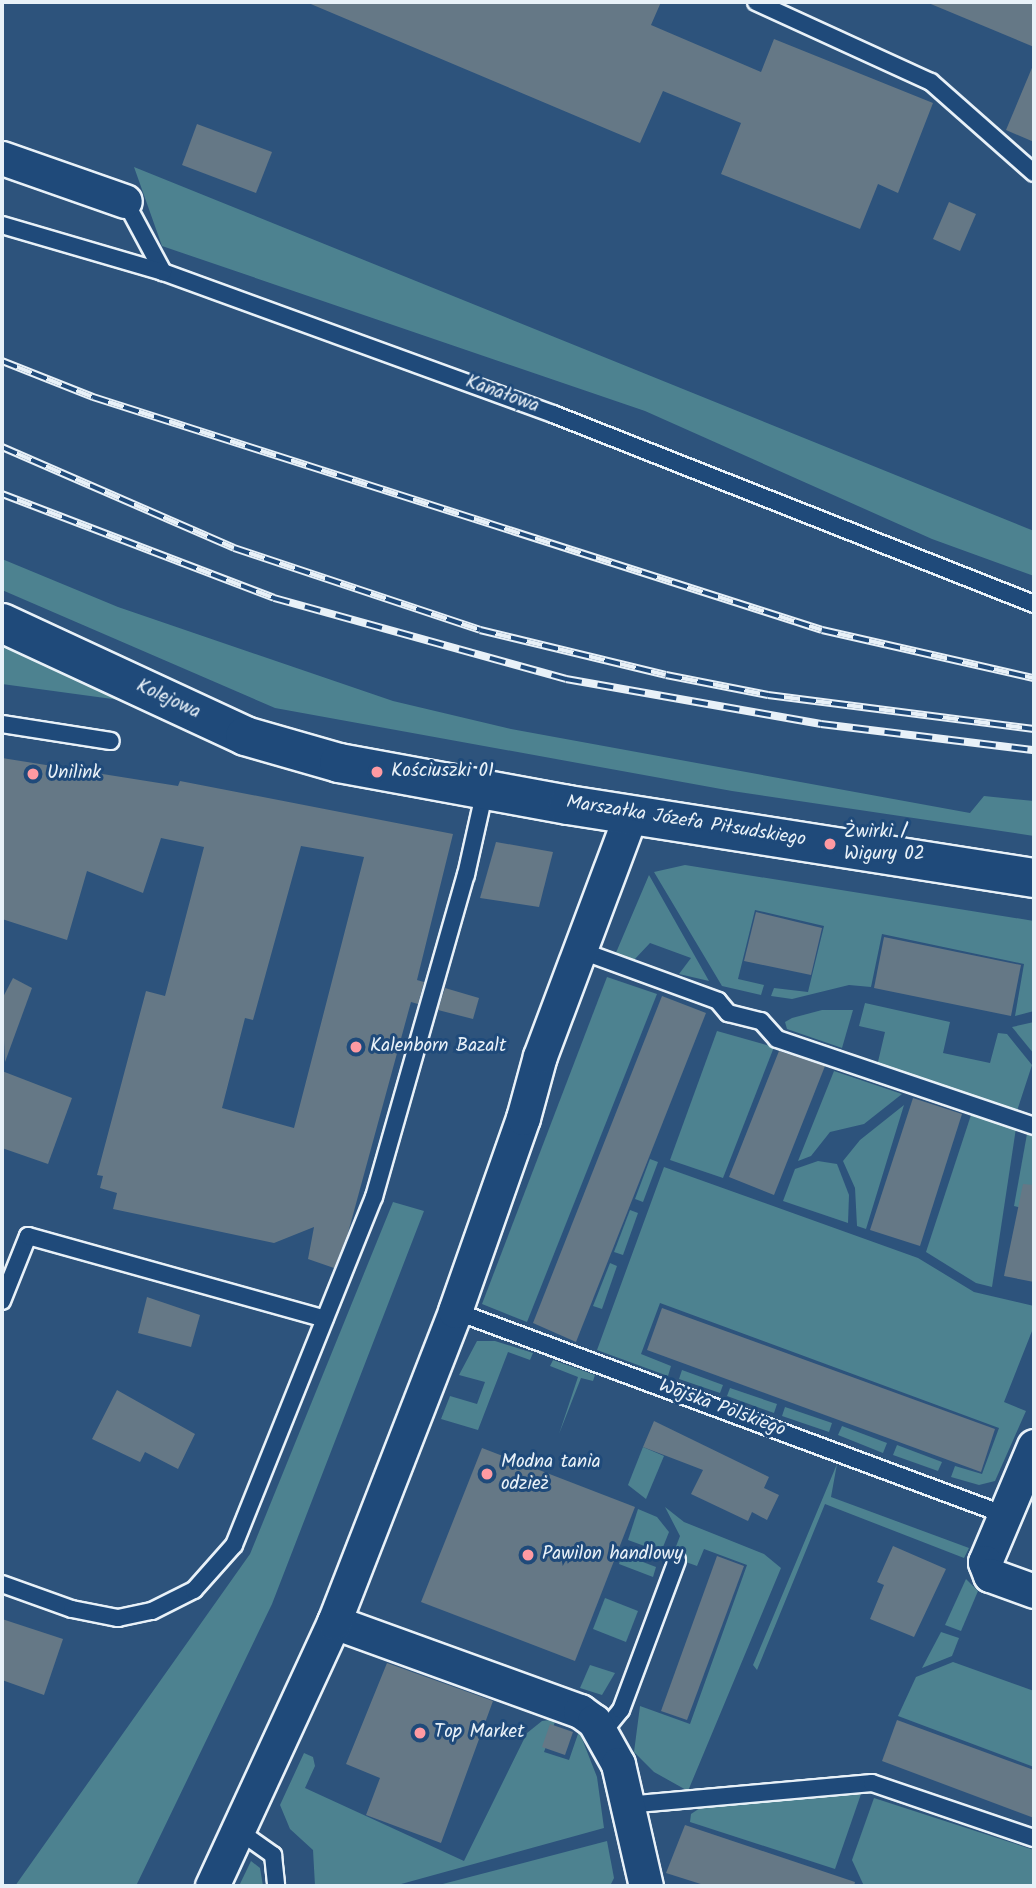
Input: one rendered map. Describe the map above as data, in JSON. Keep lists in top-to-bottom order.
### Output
{
  "streets": {
    "street": ["Kolejowa", "Marszałka Józefa Piłsudskiego"],
    "lane": ["Kanałowa", "Wojska Polskiego"]
  },
  "crossings": [
    ["Kolejowa", "Marszałka Józefa Piłsudskiego"]
  ],
  "places": [
    "Kościuszki 01",
    "Unilink",
    "Żwirki / Wigury 02",
    "Kalenborn Bazalt",
    "Modna tania odzież",
    "Pawilon handlowy",
    "Top Market"
  ]
}
